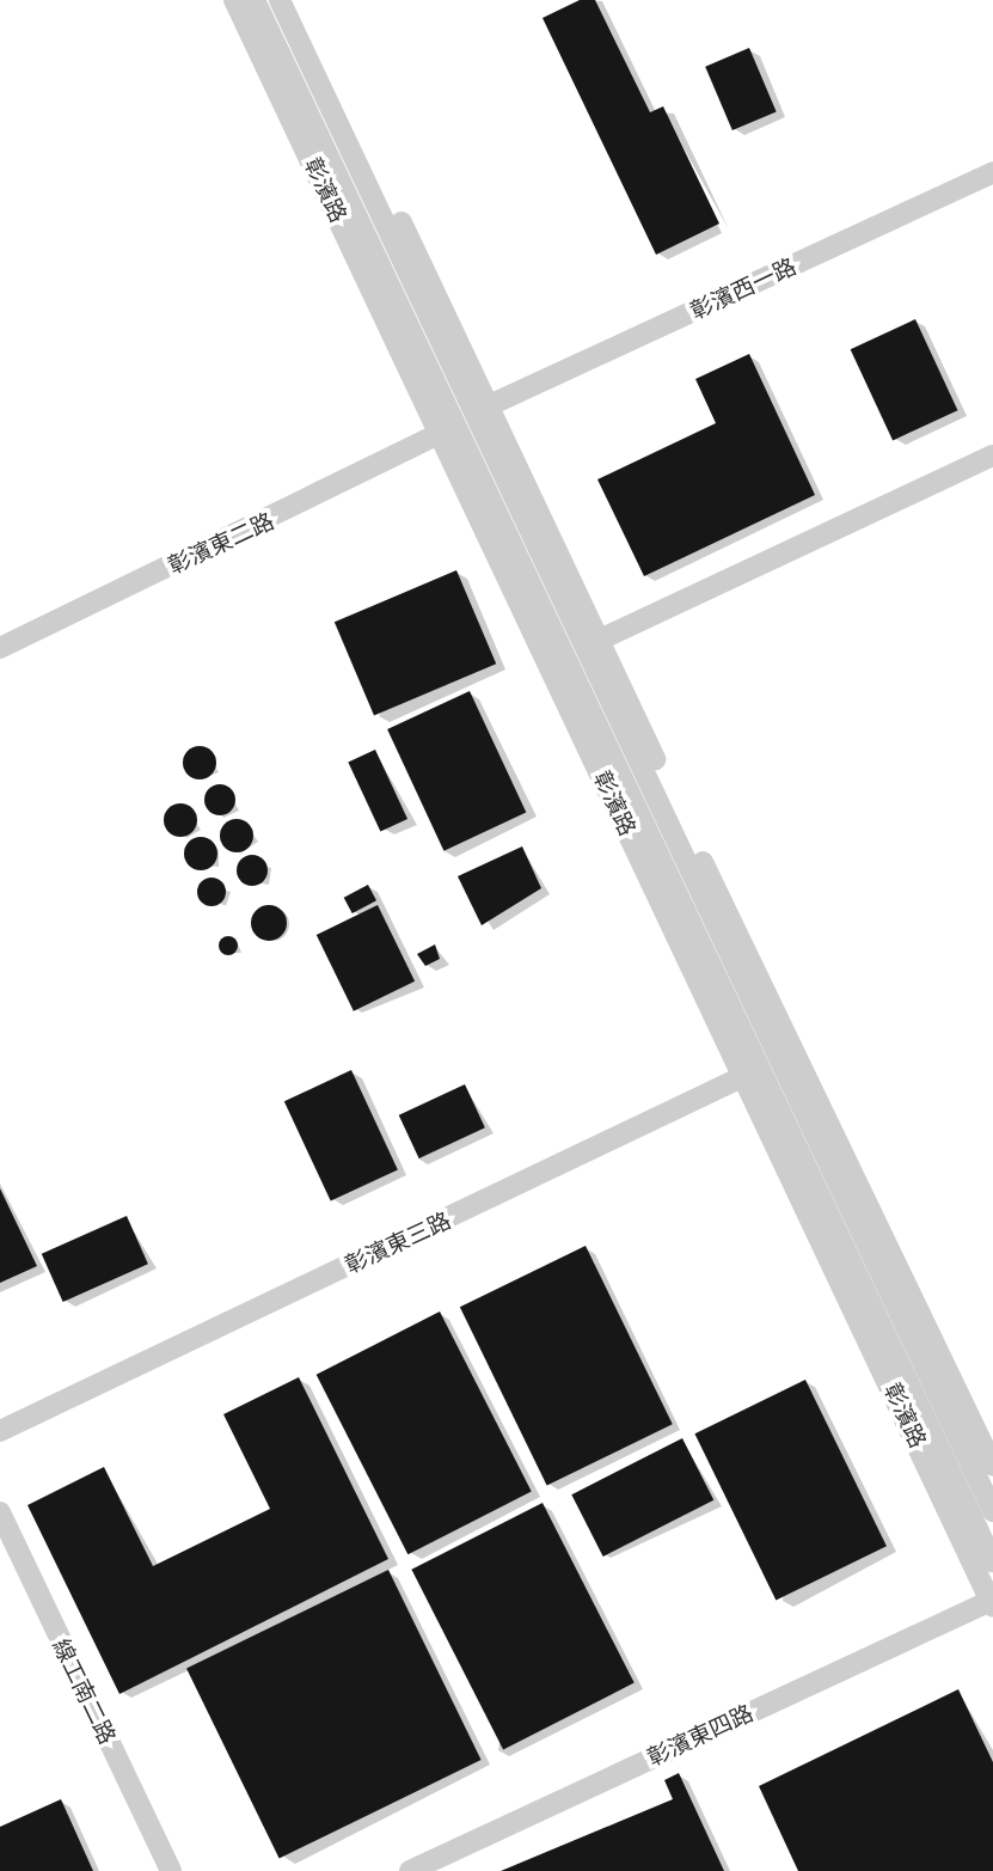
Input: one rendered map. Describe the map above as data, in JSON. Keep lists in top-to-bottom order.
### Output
{
  "streets": {
    "street": [
      "彰濱路",
      "彰濱西一路",
      "彰濱東二路",
      "彰濱東三路",
      "線工南二路",
      "彰濱東四路"
    ]
  },
  "crossings": [
    ["彰濱路", "彰濱西一路"],
    ["彰濱路", "彰濱東二路"],
    ["彰濱路", "彰濱東三路"],
    ["彰濱路", "彰濱東四路"],
    ["彰濱西一路", "彰濱東二路"]
  ]
}
